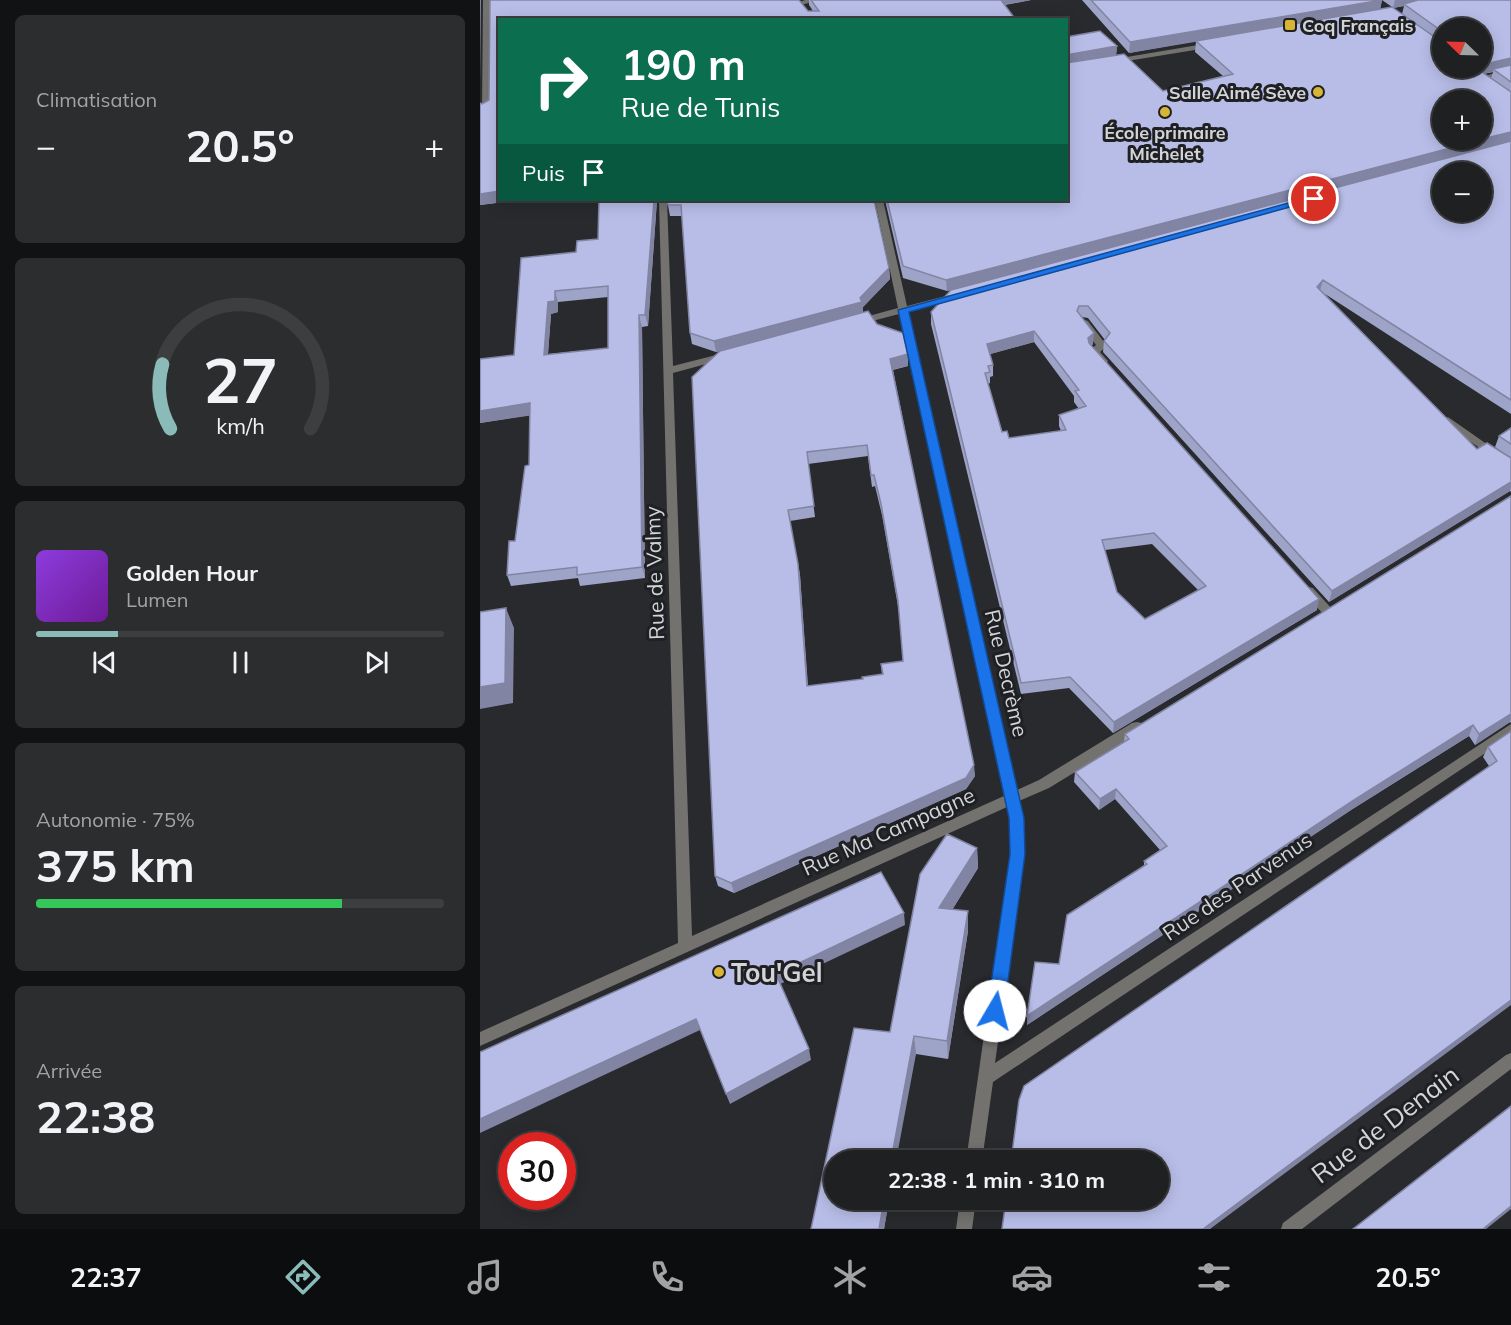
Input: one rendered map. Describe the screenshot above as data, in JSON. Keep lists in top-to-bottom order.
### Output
{
  "streets": {
    "street": [
      "Rue de Valmy",
      "Rue Decrème",
      "Rue Ma Campagne",
      "Rue des Parvenus",
      "Rue de Denain"
    ]
  },
  "crossings": [
    ["Rue de Valmy", "Rue Ma Campagne"],
    ["Rue Decrème", "Rue Ma Campagne"],
    ["Rue Decrème", "Rue des Parvenus"]
  ],
  "places": {
    "transit": ["Coq Français"],
    "other": ["Salle Aimé Sève", "École primaire Michelet", "Tou'Gel"]
  },
  "north": "top left",
  "page": {
    "tile": [
      "Climatisation",
      ["Autonomie · 75%", "375 km"],
      ["Arrivée", "22:38"]
    ],
    "map_buttons": ["+", "−"],
    "turn": ["190 m", "Rue de Tunis"],
    "heat": ["−", "20.5°", "+"],
    "then": "Puis",
    "song": ["Golden Hour", "Lumen"],
    "limit": "30",
    "trip": "22:38 · 1 min · 310 m",
    "tabs": ["22:37", "20.5°"],
    "gauge": ["27", "km/h"]
  }
}
